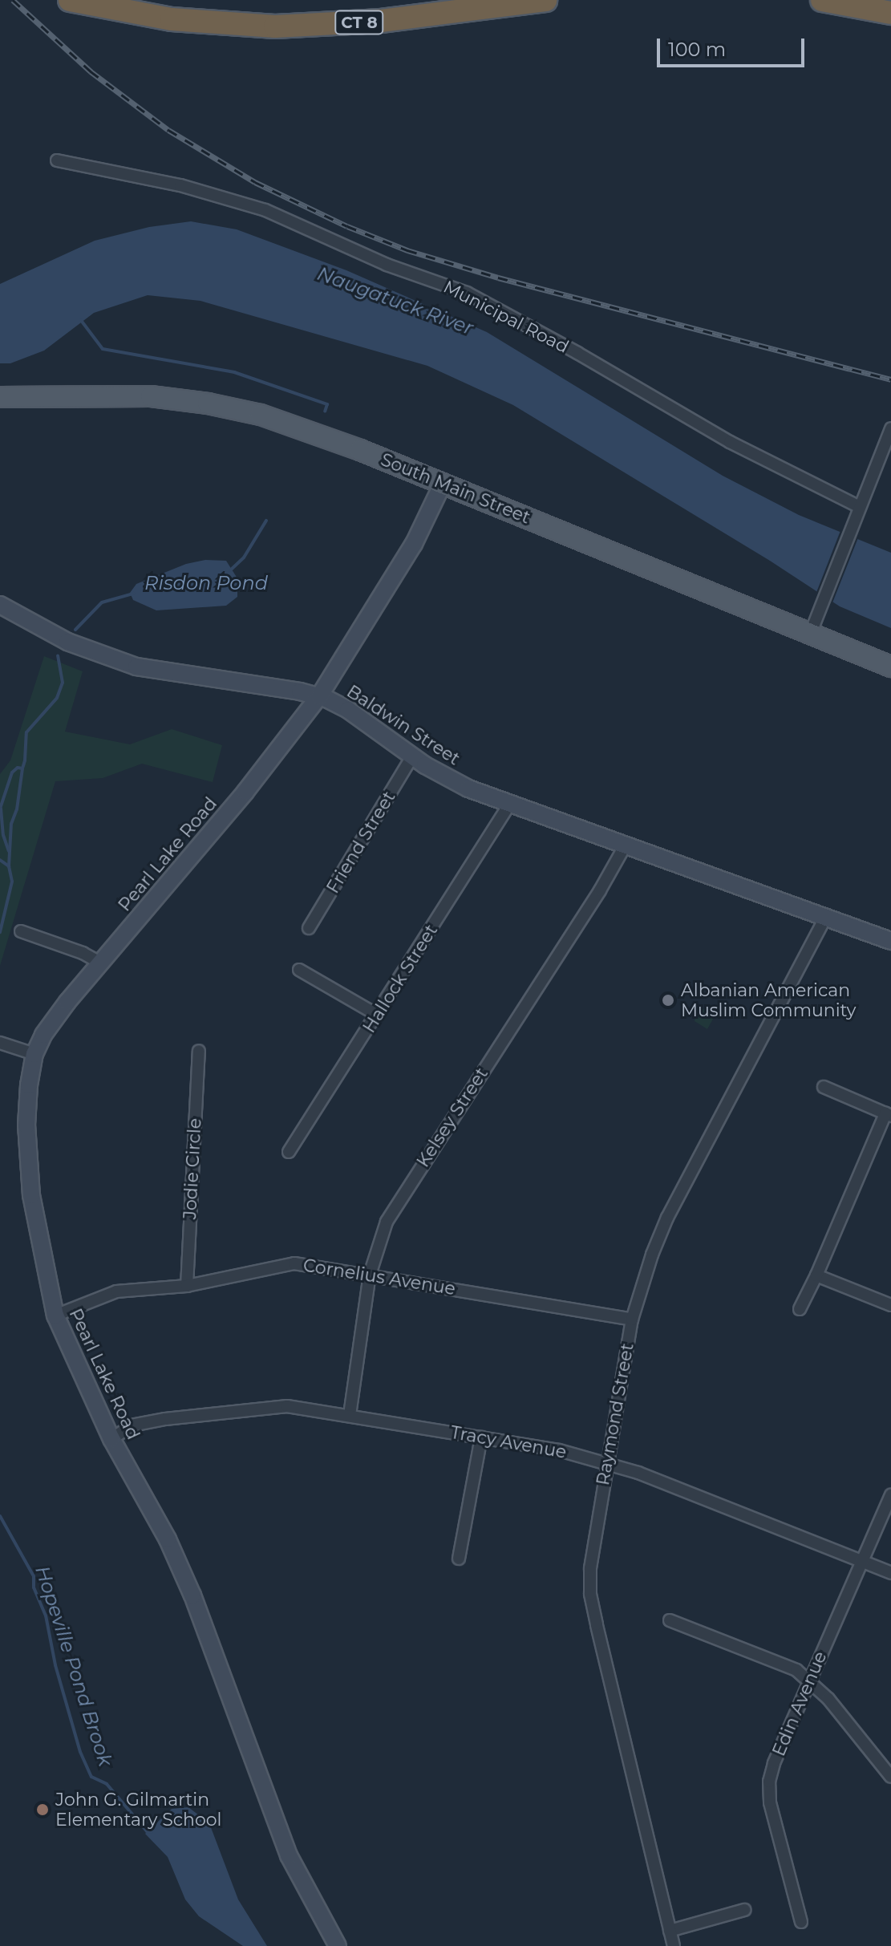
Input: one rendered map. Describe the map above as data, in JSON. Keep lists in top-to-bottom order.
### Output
{
  "streets": {
    "highway": ["CT 8"],
    "main road": ["South Main Street", "Baldwin Street", "Pearl Lake Road"],
    "street": [
      "Municipal Road",
      "Friend Street",
      "Hallock Street",
      "Kelsey Street",
      "Jodie Circle",
      "Cornelius Avenue",
      "Raymond Street",
      "Tracy Avenue",
      "Edin Avenue"
    ]
  },
  "crossings": [
    ["South Main Street", "Pearl Lake Road"],
    ["Baldwin Street", "Friend Street"],
    ["Baldwin Street", "Pearl Lake Road"],
    ["Baldwin Street", "Hallock Street"],
    ["Baldwin Street", "Kelsey Street"],
    ["Baldwin Street", "Raymond Street"],
    ["Pearl Lake Road", "Cornelius Avenue"],
    ["Pearl Lake Road", "Tracy Avenue"],
    ["Kelsey Street", "Cornelius Avenue"],
    ["Kelsey Street", "Tracy Avenue"],
    ["Jodie Circle", "Cornelius Avenue"],
    ["Cornelius Avenue", "Raymond Street"],
    ["Raymond Street", "Tracy Avenue"],
    ["Tracy Avenue", "Edin Avenue"]
  ],
  "water": ["Naugatuck River", "Risdon Pond", "Hopeville Pond Brook"],
  "places": ["Albanian American Muslim Community", "John G. Gilmartin Elementary School"],
  "scale_bar": "100 m"
}
